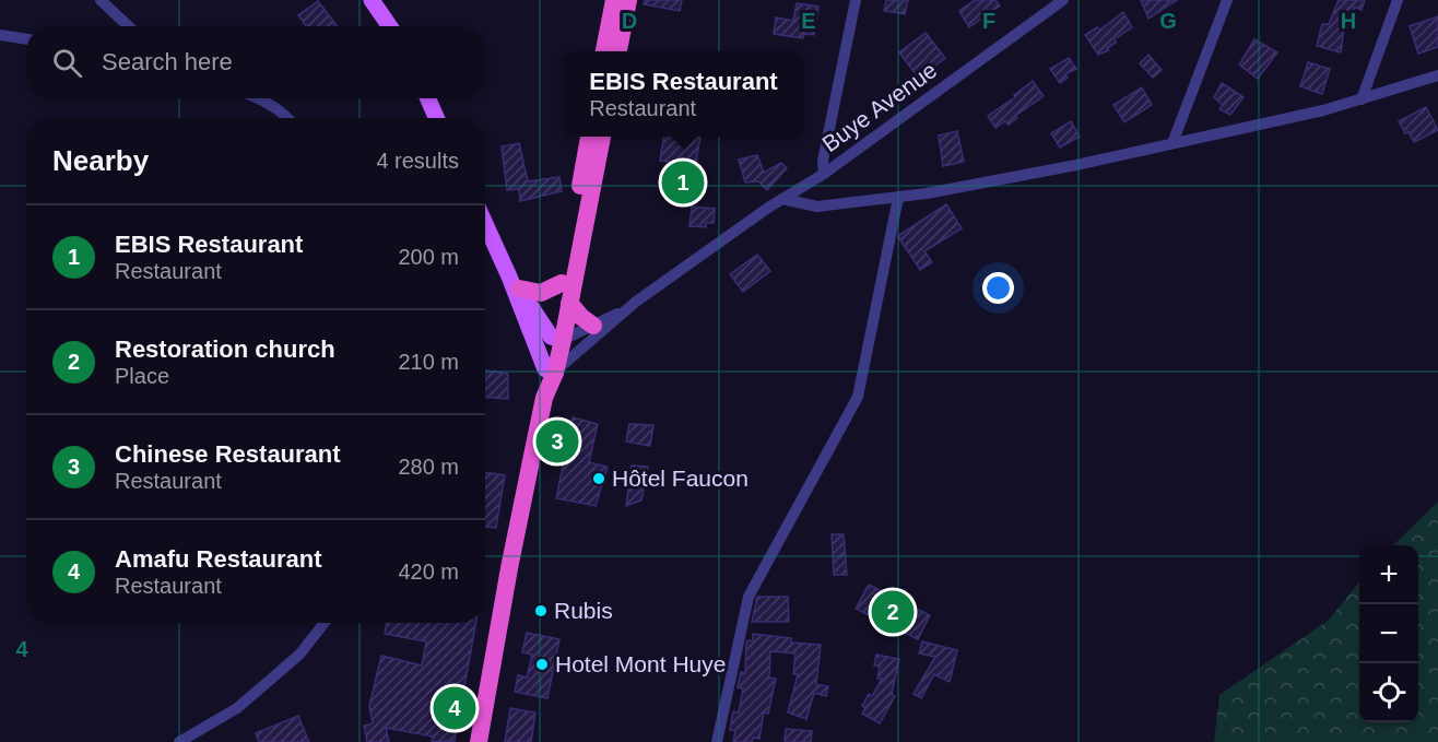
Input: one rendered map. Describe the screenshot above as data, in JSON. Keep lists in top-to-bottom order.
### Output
{
  "streets": {
    "street": ["Buye Avenue"]
  },
  "places": ["Hôtel Faucon", "Rubis", "Hotel Mont Huye"],
  "page": {
    "search": "Search here",
    "popup": ["EBIS Restaurant", "Restaurant"],
    "heading": ["Nearby", "4 results"],
    "pins": [
      "1",
      "3",
      "2",
      "4"
    ],
    "list": [
      {
        "mark": "1",
        "name": "EBIS Restaurant",
        "note": "Restaurant",
        "value": "200 m"
      },
      {
        "mark": "2",
        "name": "Restoration church",
        "note": "Place",
        "value": "210 m"
      },
      {
        "mark": "3",
        "name": "Chinese Restaurant",
        "note": "Restaurant",
        "value": "280 m"
      },
      {
        "mark": "4",
        "name": "Amafu Restaurant",
        "note": "Restaurant",
        "value": "420 m"
      }
    ],
    "map_buttons": ["+", "−"]
  },
  "grid": {
    "columns": [
      "D",
      "E",
      "F",
      "G",
      "H"
    ],
    "rows": ["4"]
  }
}
